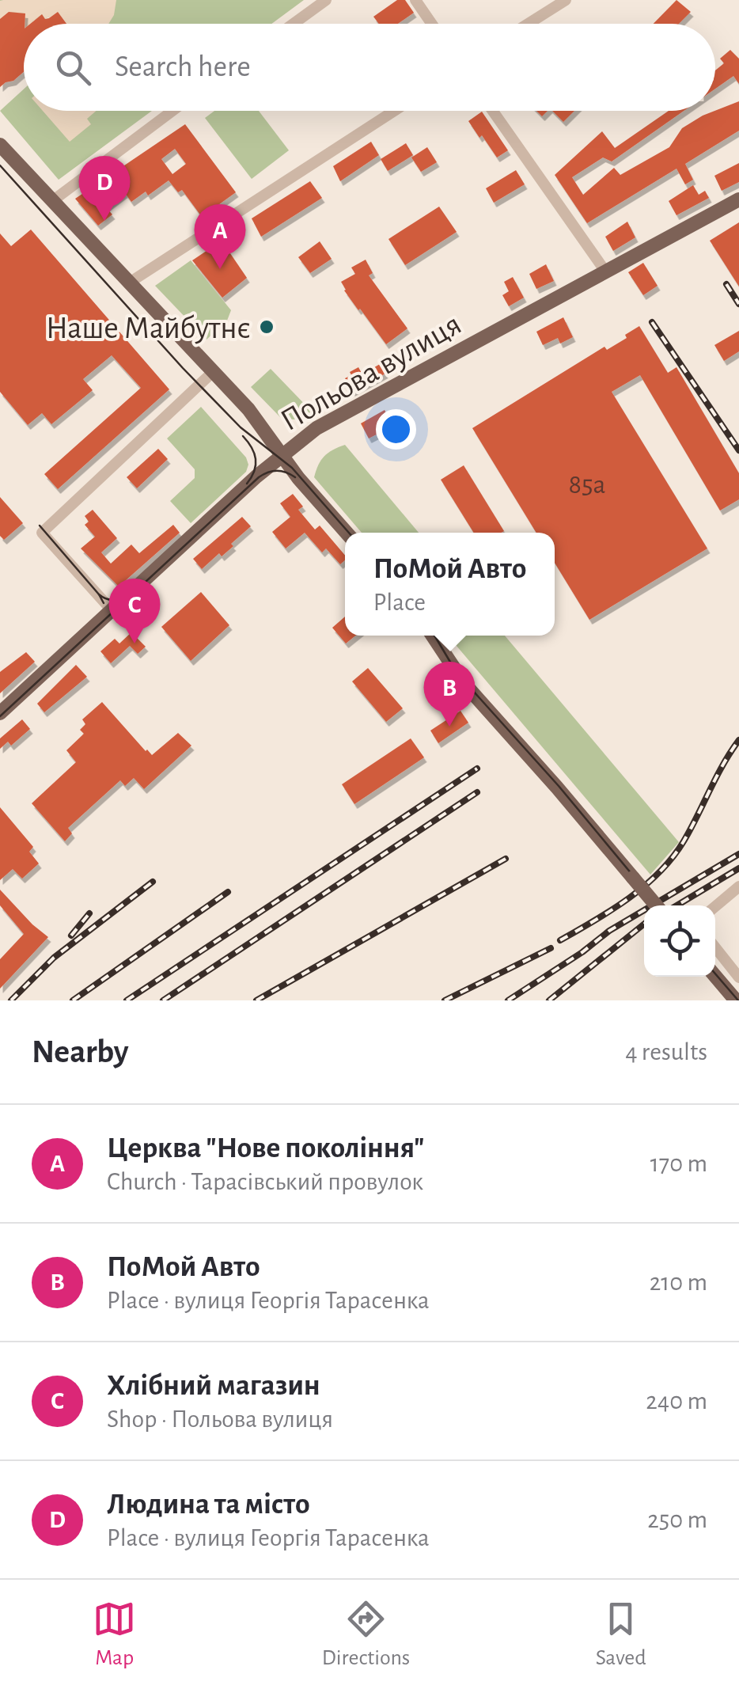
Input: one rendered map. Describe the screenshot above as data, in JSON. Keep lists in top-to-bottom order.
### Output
{
  "streets": {
    "main road": ["Польова вулиця"]
  },
  "places": ["Наше Майбутнє"],
  "house_numbers": ["85а"],
  "page": {
    "search": "Search here",
    "pins": [
      "D",
      "A",
      "C",
      "B"
    ],
    "popup": ["ПоМой Авто", "Place"],
    "heading": ["Nearby", "4 results"],
    "list": [
      {
        "mark": "A",
        "name": "Церква \"Нове покоління\"",
        "note": "Church · Тарасівський провулок",
        "value": "170 m"
      },
      {
        "mark": "B",
        "name": "ПоМой Авто",
        "note": "Place · вулиця Георгія Тарасенка",
        "value": "210 m"
      },
      {
        "mark": "C",
        "name": "Хлібний магазин",
        "note": "Shop · Польова вулиця",
        "value": "240 m"
      },
      {
        "mark": "D",
        "name": "Людина та місто",
        "note": "Place · вулиця Георгія Тарасенка",
        "value": "250 m"
      }
    ],
    "nav": ["Map", "Directions", "Saved"]
  }
}
